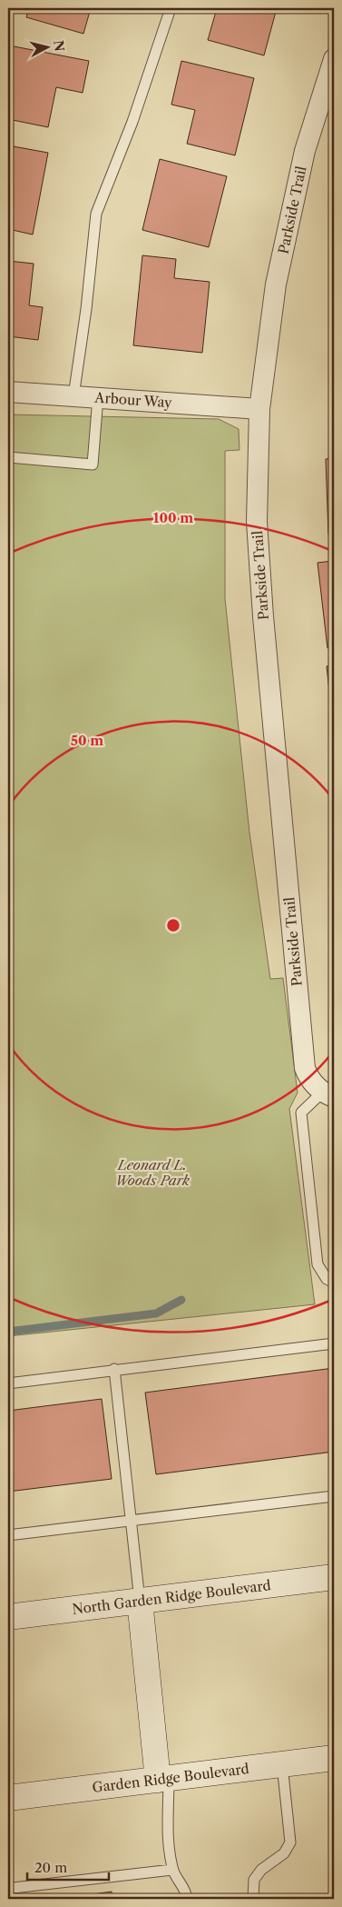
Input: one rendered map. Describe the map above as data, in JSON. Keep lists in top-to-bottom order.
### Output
{
  "streets": {
    "main road": ["North Garden Ridge Boulevard", "Garden Ridge Boulevard"],
    "street": ["Parkside Trail", "Arbour Way"]
  },
  "crossings": [
    ["Parkside Trail", "Arbour Way"]
  ],
  "parks": ["Leonard L. Woods Park"],
  "scale_bar": "20 m",
  "north": "right",
  "rings": ["100 m", "50 m"]
}
